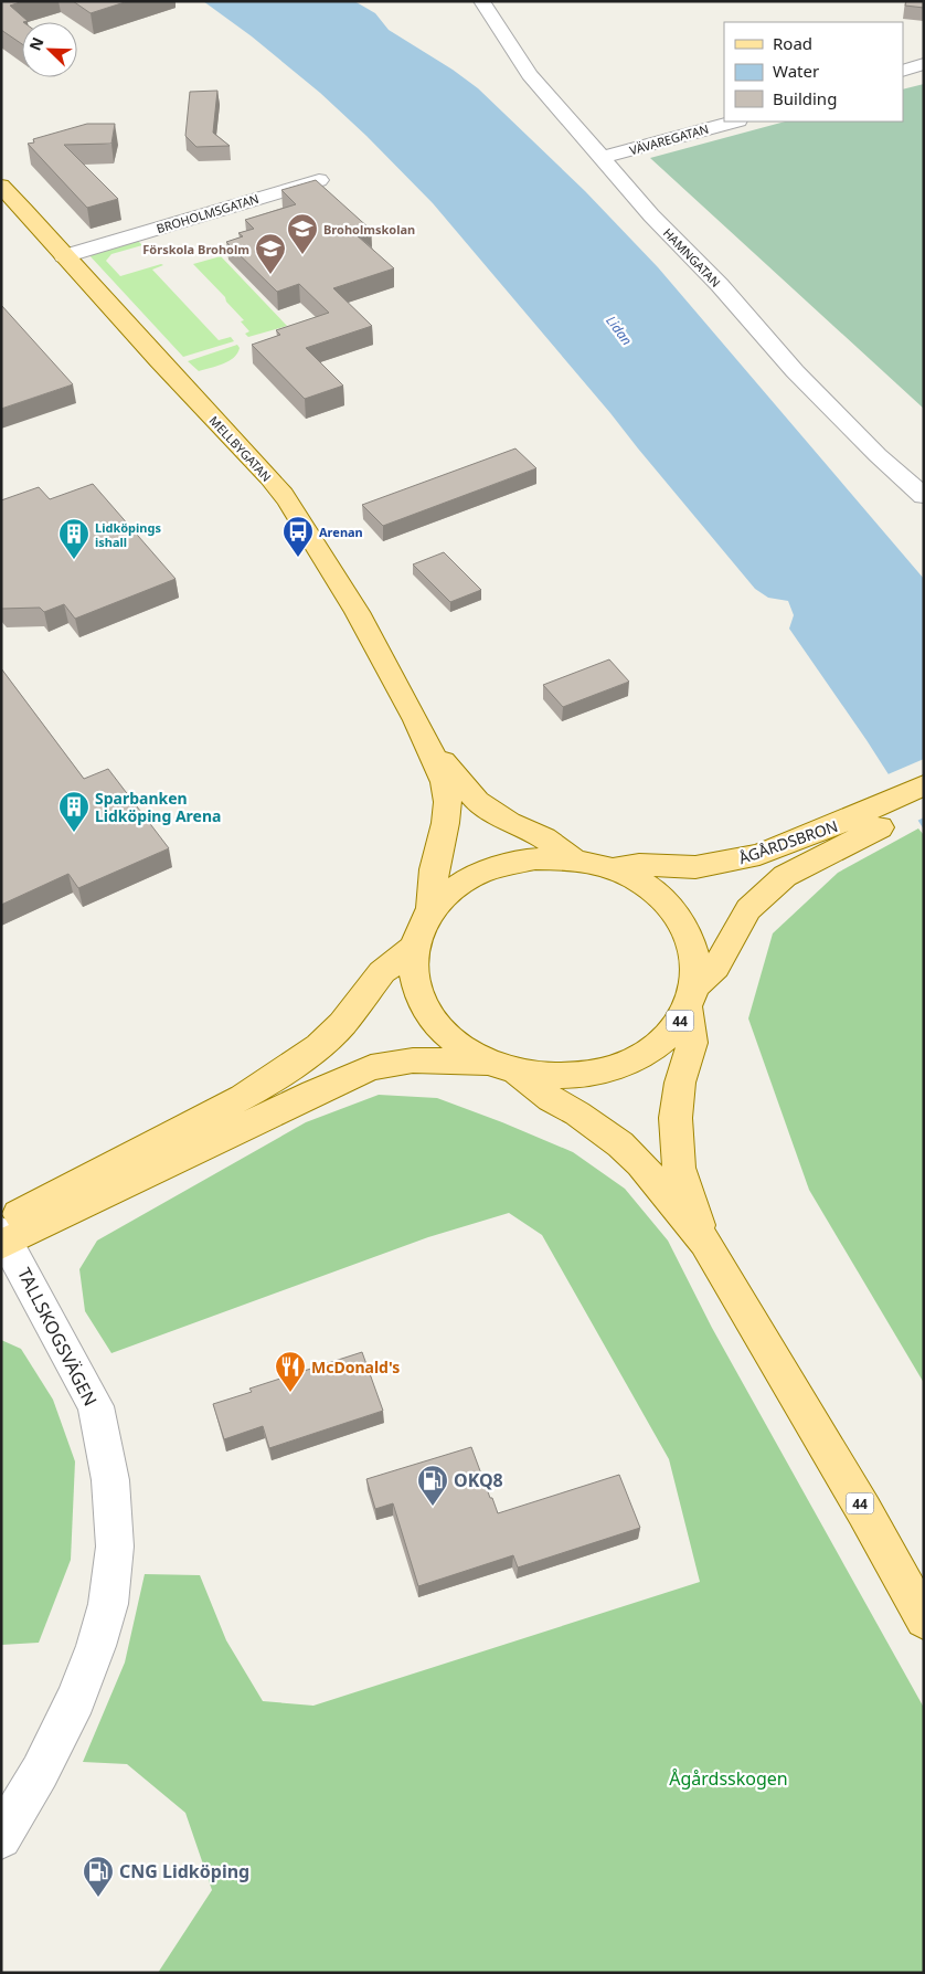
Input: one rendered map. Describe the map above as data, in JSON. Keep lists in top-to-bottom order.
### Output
{
  "streets": {
    "main road": ["MELLBYGATAN", "ÅGÅRDSBRON", "44"],
    "street": [
      "VÄVAREGATAN",
      "BROHOLMSGATAN",
      "HAMNGATAN",
      "TALLSKOGSVÄGEN"
    ]
  },
  "crossings": [
    ["VÄVAREGATAN", "HAMNGATAN"],
    ["BROHOLMSGATAN", "MELLBYGATAN"],
    ["MELLBYGATAN", "44"],
    ["ÅGÅRDSBRON", "44"]
  ],
  "water": ["Lidan"],
  "parks": ["Ågårdsskogen"],
  "places": {
    "school or university": ["Broholmskolan", "Förskola Broholm"],
    "bus stop": ["Arenan"],
    "building": ["Lidköpings ishall", "Sparbanken Lidköping Arena"],
    "restaurant": ["McDonald's"],
    "fuel station": ["OKQ8", "CNG Lidköping"]
  },
  "legend": ["Road", "Water", "Building"],
  "north": "top left"
}
